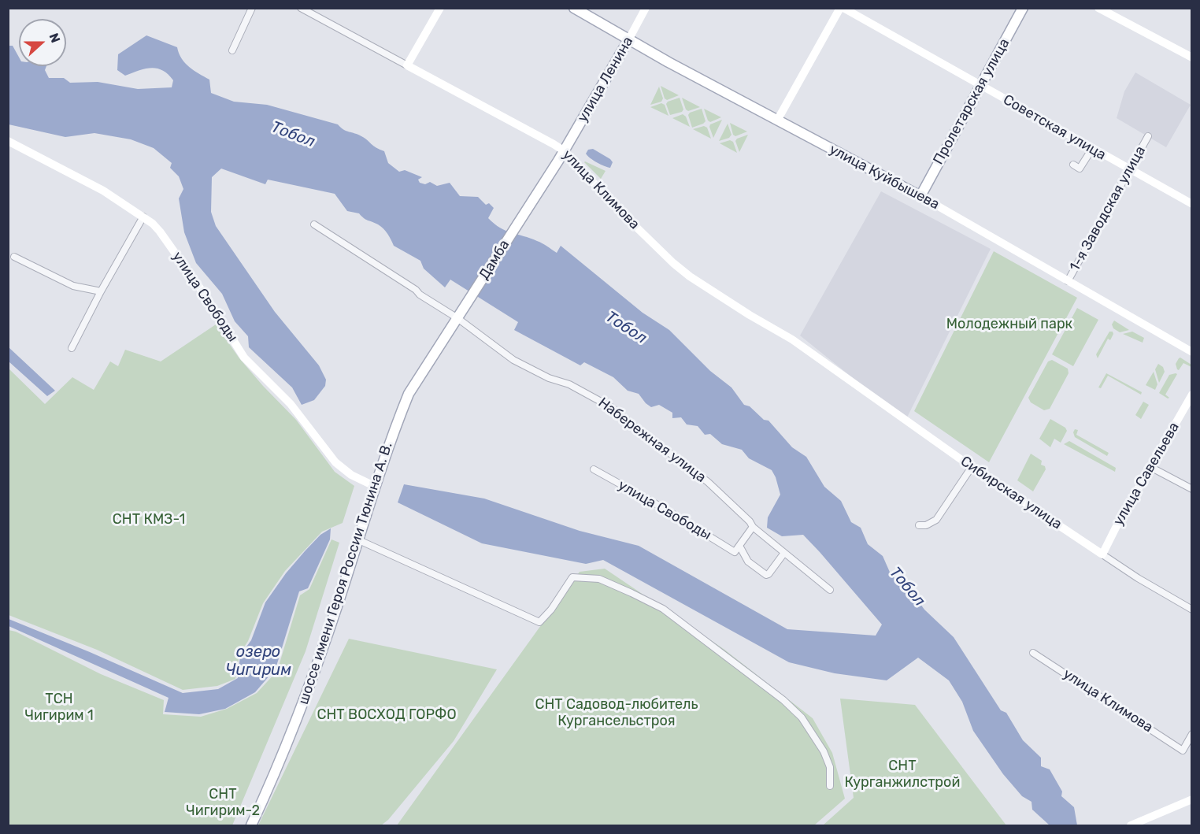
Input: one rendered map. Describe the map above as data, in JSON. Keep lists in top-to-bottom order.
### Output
{
  "streets": {
    "main road": [
      "улица Ленина",
      "Пролетарская улица",
      "улица Куйбышева",
      "Дамба",
      "шоссе имени Героя России Тюнина А. В."
    ],
    "street": [
      "Советская улица",
      "улица Климова",
      "1-я Заводская улица",
      "улица Свободы",
      "Набережная улица",
      "улица Савельева",
      "Сибирская улица"
    ]
  },
  "crossings": [
    ["улица Ленина", "улица Куйбышева"],
    ["улица Ленина", "улица Климова"],
    ["улица Ленина", "Дамба"],
    ["Пролетарская улица", "Советская улица"],
    ["Пролетарская улица", "улица Куйбышева"],
    ["Советская улица", "1-я Заводская улица"],
    ["улица Куйбышева", "1-я Заводская улица"],
    ["улица Климова", "Сибирская улица"],
    ["Дамба", "Набережная улица"],
    ["Дамба", "шоссе имени Героя России Тюнина А. В."],
    ["улица Свободы", "шоссе имени Героя России Тюнина А. В."],
    ["Набережная улица", "шоссе имени Героя России Тюнина А. В."],
    ["улица Савельева", "Сибирская улица"]
  ],
  "water": ["Тобол", "озеро Чигирим"],
  "parks": [
    "Молодежный парк",
    "СНТ КМЗ-1",
    "ТСН Чигирим 1",
    "СНТ Садовод-любитель Кургансельстроя",
    "СНТ ВОСХОД ГОРФО",
    "СНТ Курганжилстрой",
    "СНТ Чигирим-2"
  ],
  "north": "right"
}
